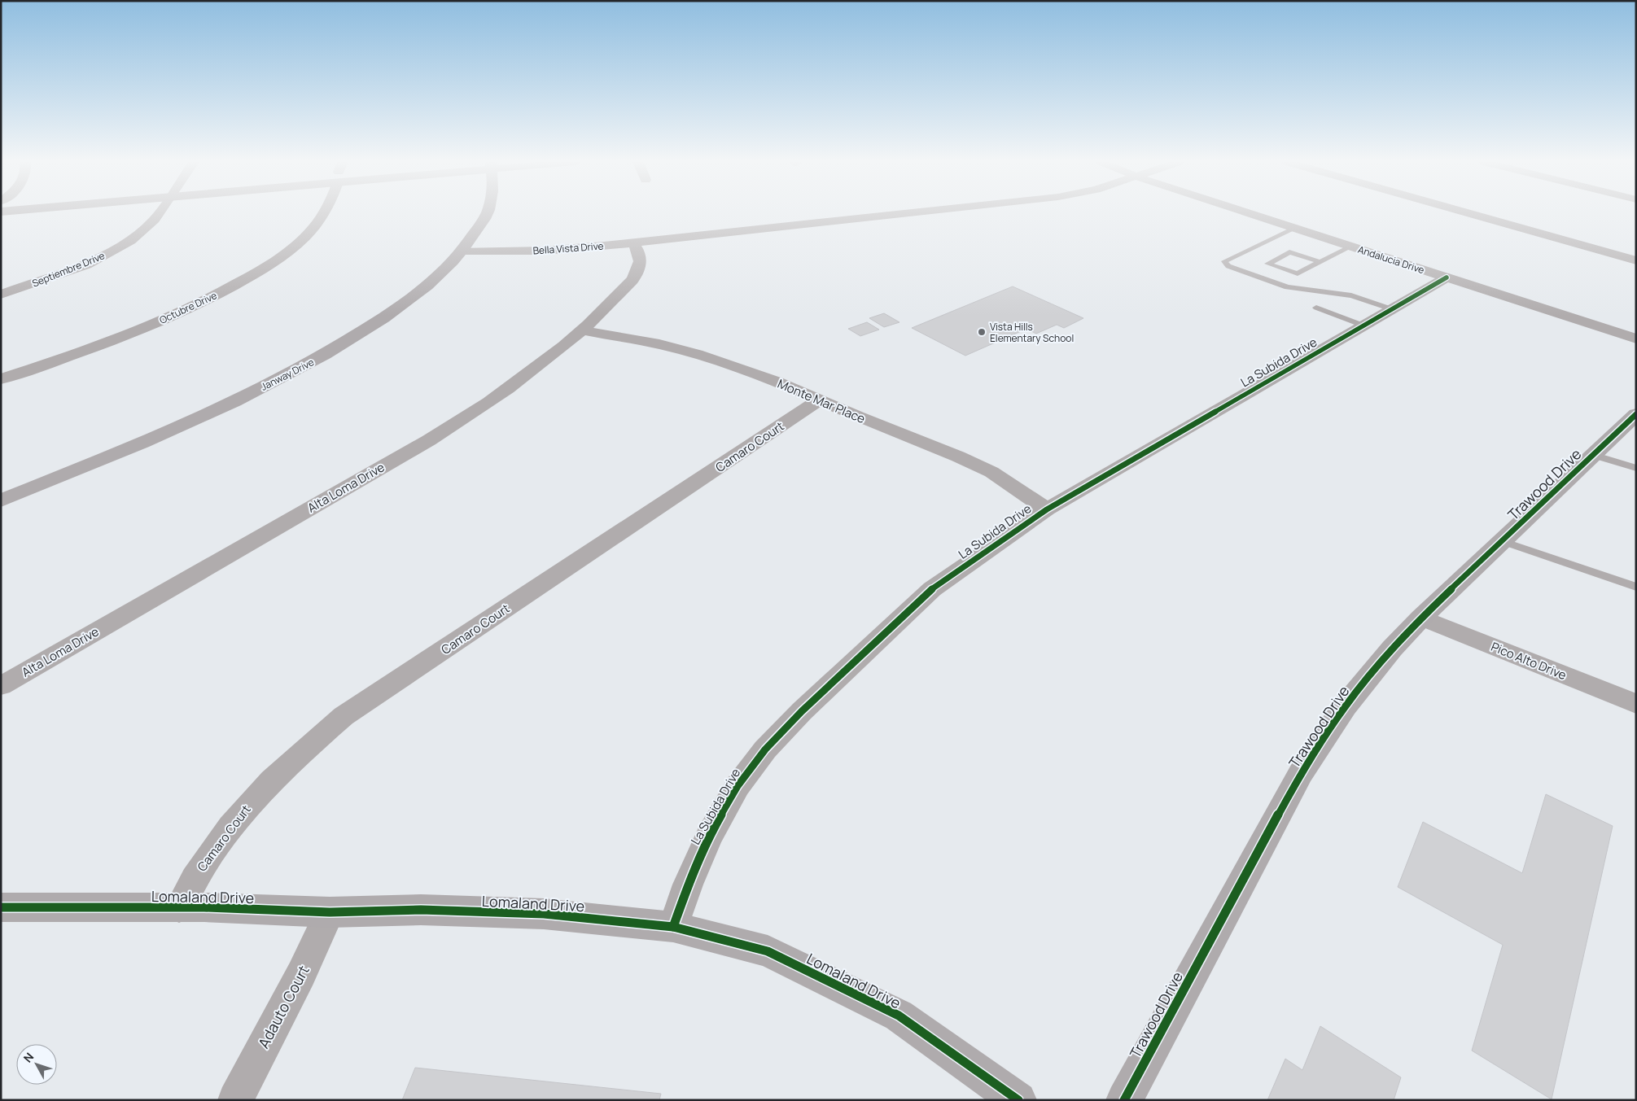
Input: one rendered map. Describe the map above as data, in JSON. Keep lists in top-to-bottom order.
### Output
{
  "streets": {
    "street": [
      "Bella Vista Drive",
      "Andalucia Drive",
      "Septiembre Drive",
      "Octubre Drive",
      "La Subida Drive",
      "Janway Drive",
      "Monte Mar Place",
      "Camaro Court",
      "Trawood Drive",
      "Alta Loma Drive",
      "Pico Alto Drive",
      "Lomaland Drive",
      "Adauto Court"
    ]
  },
  "crossings": [
    ["Bella Vista Drive", "Janway Drive"],
    ["Bella Vista Drive", "Alta Loma Drive"],
    ["Andalucia Drive", "La Subida Drive"],
    ["La Subida Drive", "Monte Mar Place"],
    ["La Subida Drive", "Lomaland Drive"],
    ["Monte Mar Place", "Camaro Court"],
    ["Monte Mar Place", "Alta Loma Drive"],
    ["Camaro Court", "Lomaland Drive"],
    ["Trawood Drive", "Pico Alto Drive"],
    ["Lomaland Drive", "Adauto Court"]
  ],
  "places": ["Vista Hills Elementary School"],
  "north": "top left"
}
